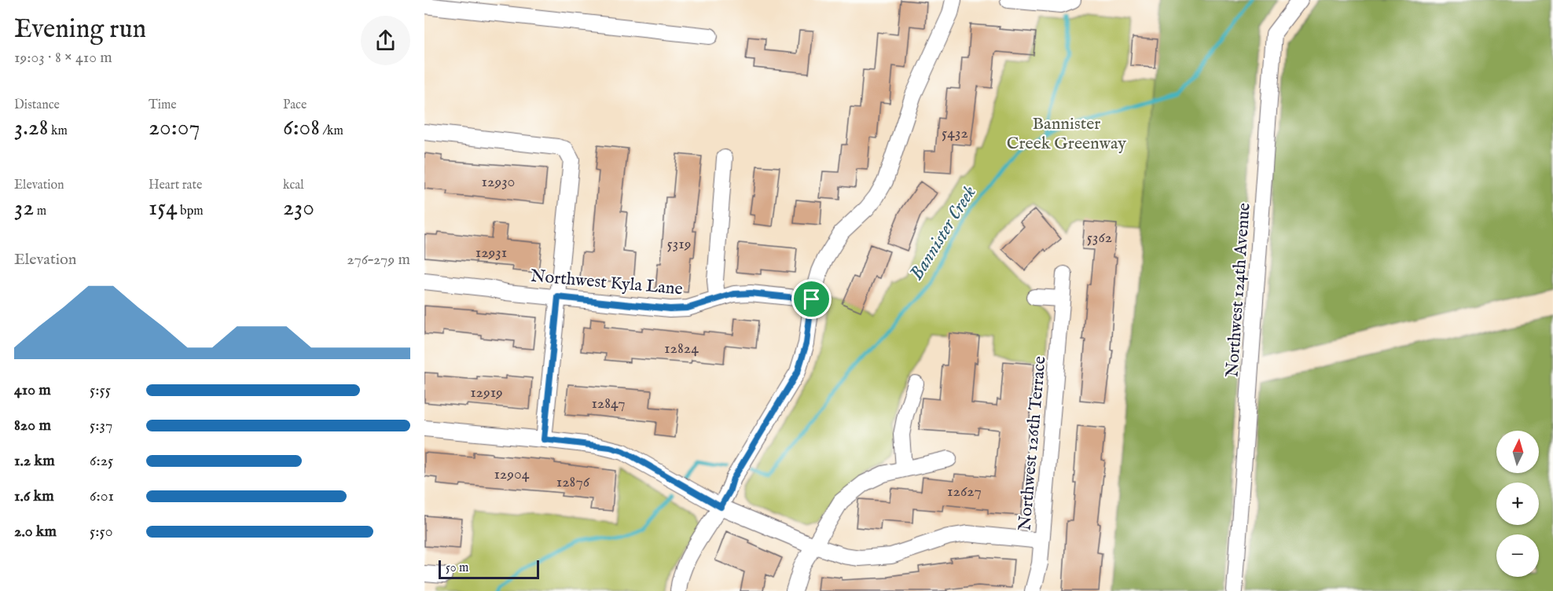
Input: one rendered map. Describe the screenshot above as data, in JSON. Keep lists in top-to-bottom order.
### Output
{
  "streets": {
    "street": ["Northwest Kyla Lane", "Northwest 124th Avenue", "Northwest 126th Terrace"]
  },
  "water": ["Bannister Creek"],
  "parks": ["Bannister Creek Greenway"],
  "house_numbers": [
    "5432",
    "12930",
    "5362",
    "5319",
    "12931",
    "12824",
    "12919",
    "12847",
    "12904",
    "12876",
    "12627"
  ],
  "scale_bar": "50 m",
  "north": "top",
  "page": {
    "heading": ["Evening run", "19:03 · 8 × 410 m"],
    "stats": [
      ["Distance", "3.28 km"],
      ["Time", "20:07"],
      ["Pace", "6:08 /km"],
      ["Elevation", "32 m"],
      ["Heart rate", "154 bpm"],
      ["kcal", "230"]
    ],
    "chart": ["Elevation", "276–279 m"],
    "list": [
      {
        "name": "410 m",
        "note": "5:55"
      },
      {
        "name": "820 m",
        "note": "5:37"
      },
      {
        "name": "1.2 km",
        "note": "6:25"
      },
      {
        "name": "1.6 km",
        "note": "6:01"
      },
      {
        "name": "2.0 km",
        "note": "5:50"
      }
    ],
    "map_buttons": ["+", "−"],
    "scale": "50 m"
  }
}
